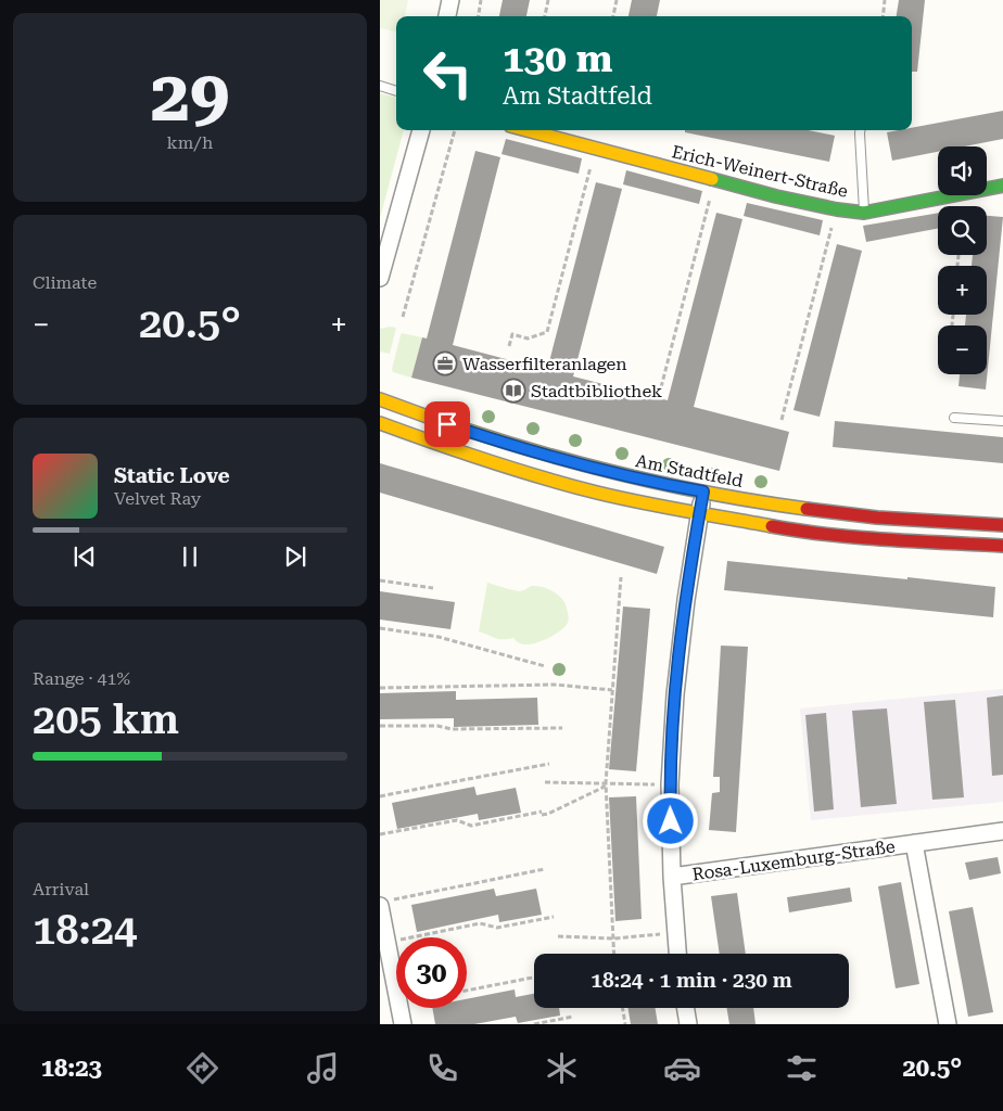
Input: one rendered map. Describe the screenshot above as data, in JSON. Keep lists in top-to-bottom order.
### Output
{
  "streets": {
    "street": ["Erich-Weinert-Straße", "Am Stadtfeld", "Rosa-Luxemburg-Straße"]
  },
  "places": {
    "office": ["Wasserfilteranlagen"],
    "library": ["Stadtbibliothek"]
  },
  "page": {
    "tile": [
      ["29", "km/h"],
      "Climate",
      ["Range · 41%", "205 km"],
      ["Arrival", "18:24"]
    ],
    "turn": ["130 m", "Am Stadtfeld"],
    "map_buttons": ["+", "−"],
    "heat": ["−", "20.5°", "+"],
    "song": ["Static Love", "Velvet Ray"],
    "limit": "30",
    "trip": "18:24 · 1 min · 230 m",
    "tabs": ["18:23", "20.5°"]
  }
}
